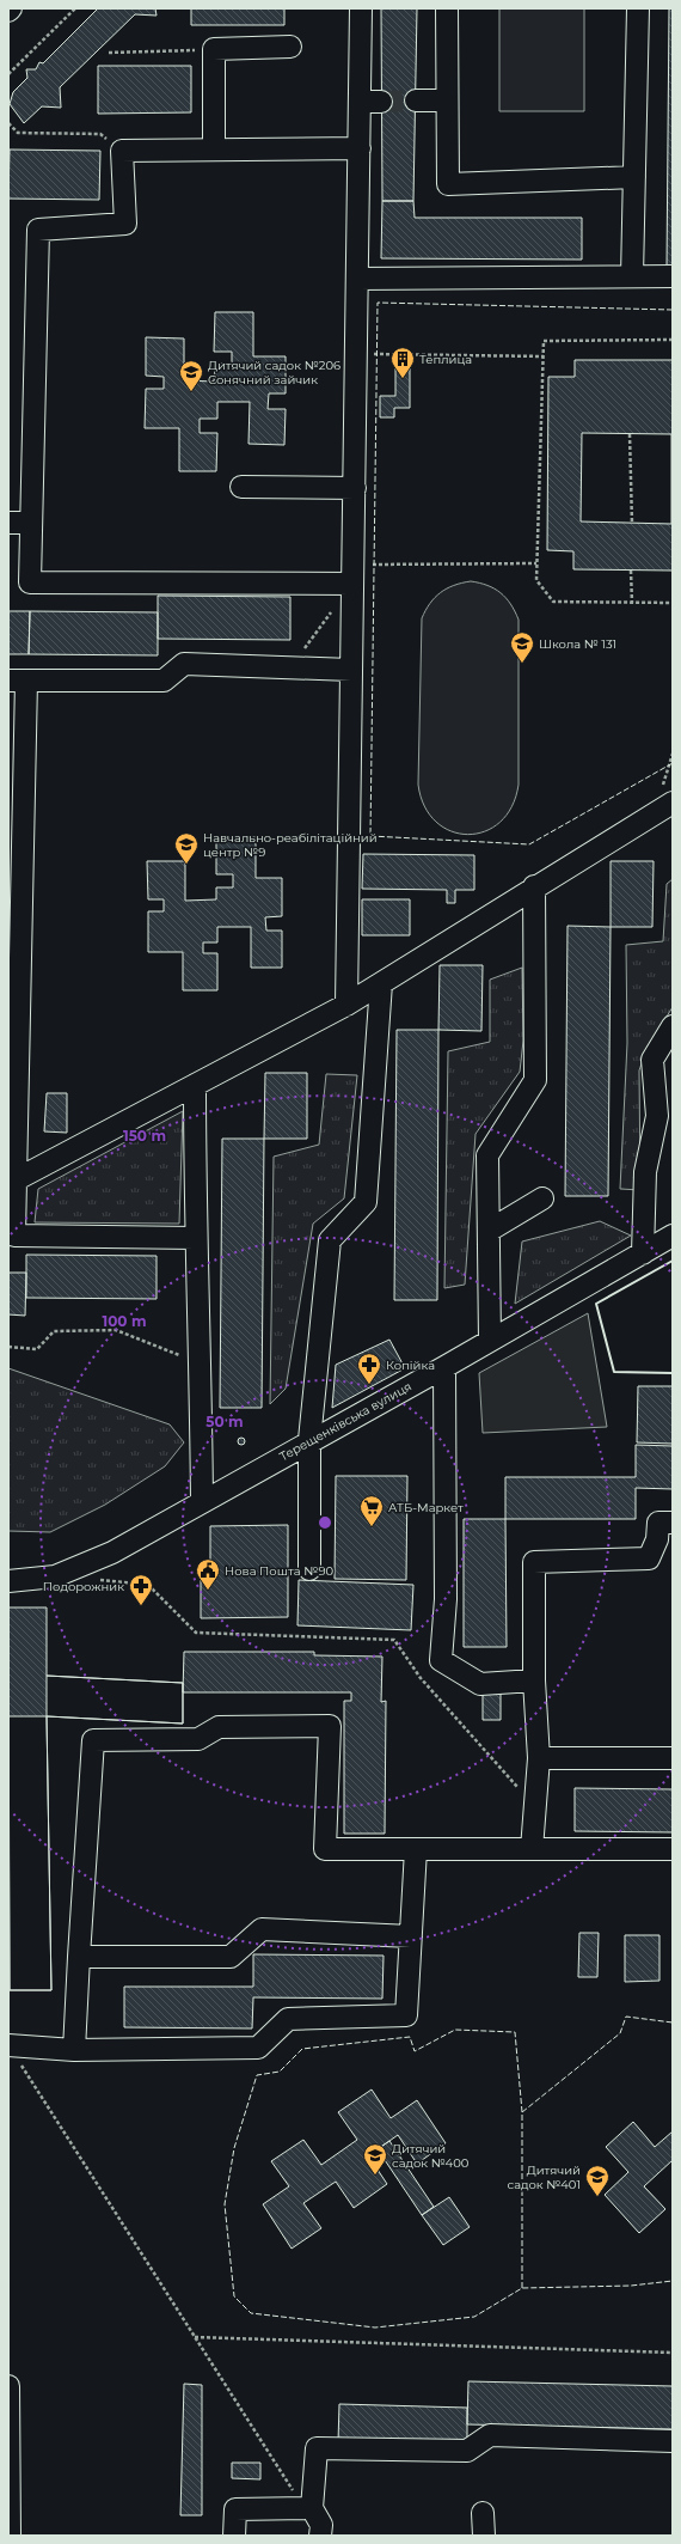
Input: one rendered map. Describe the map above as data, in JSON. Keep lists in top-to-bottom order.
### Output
{
  "streets": {
    "street": ["Терещенківська вулиця"]
  },
  "places": {
    "building": ["Теплица"],
    "school or university": [
      "Дитячий садок №206 Сонячний зайчик",
      "Школа № 131",
      "Навчально-реабілітаційний центр №9",
      "Дитячий садок №400",
      "Дитячий садок №401"
    ],
    "pharmacy": ["Копійка", "Подорожник"],
    "supermarket": ["АТБ-Маркет"],
    "public building": ["Нова Пошта №90"]
  },
  "rings": ["150 m", "100 m", "50 m"]
}
